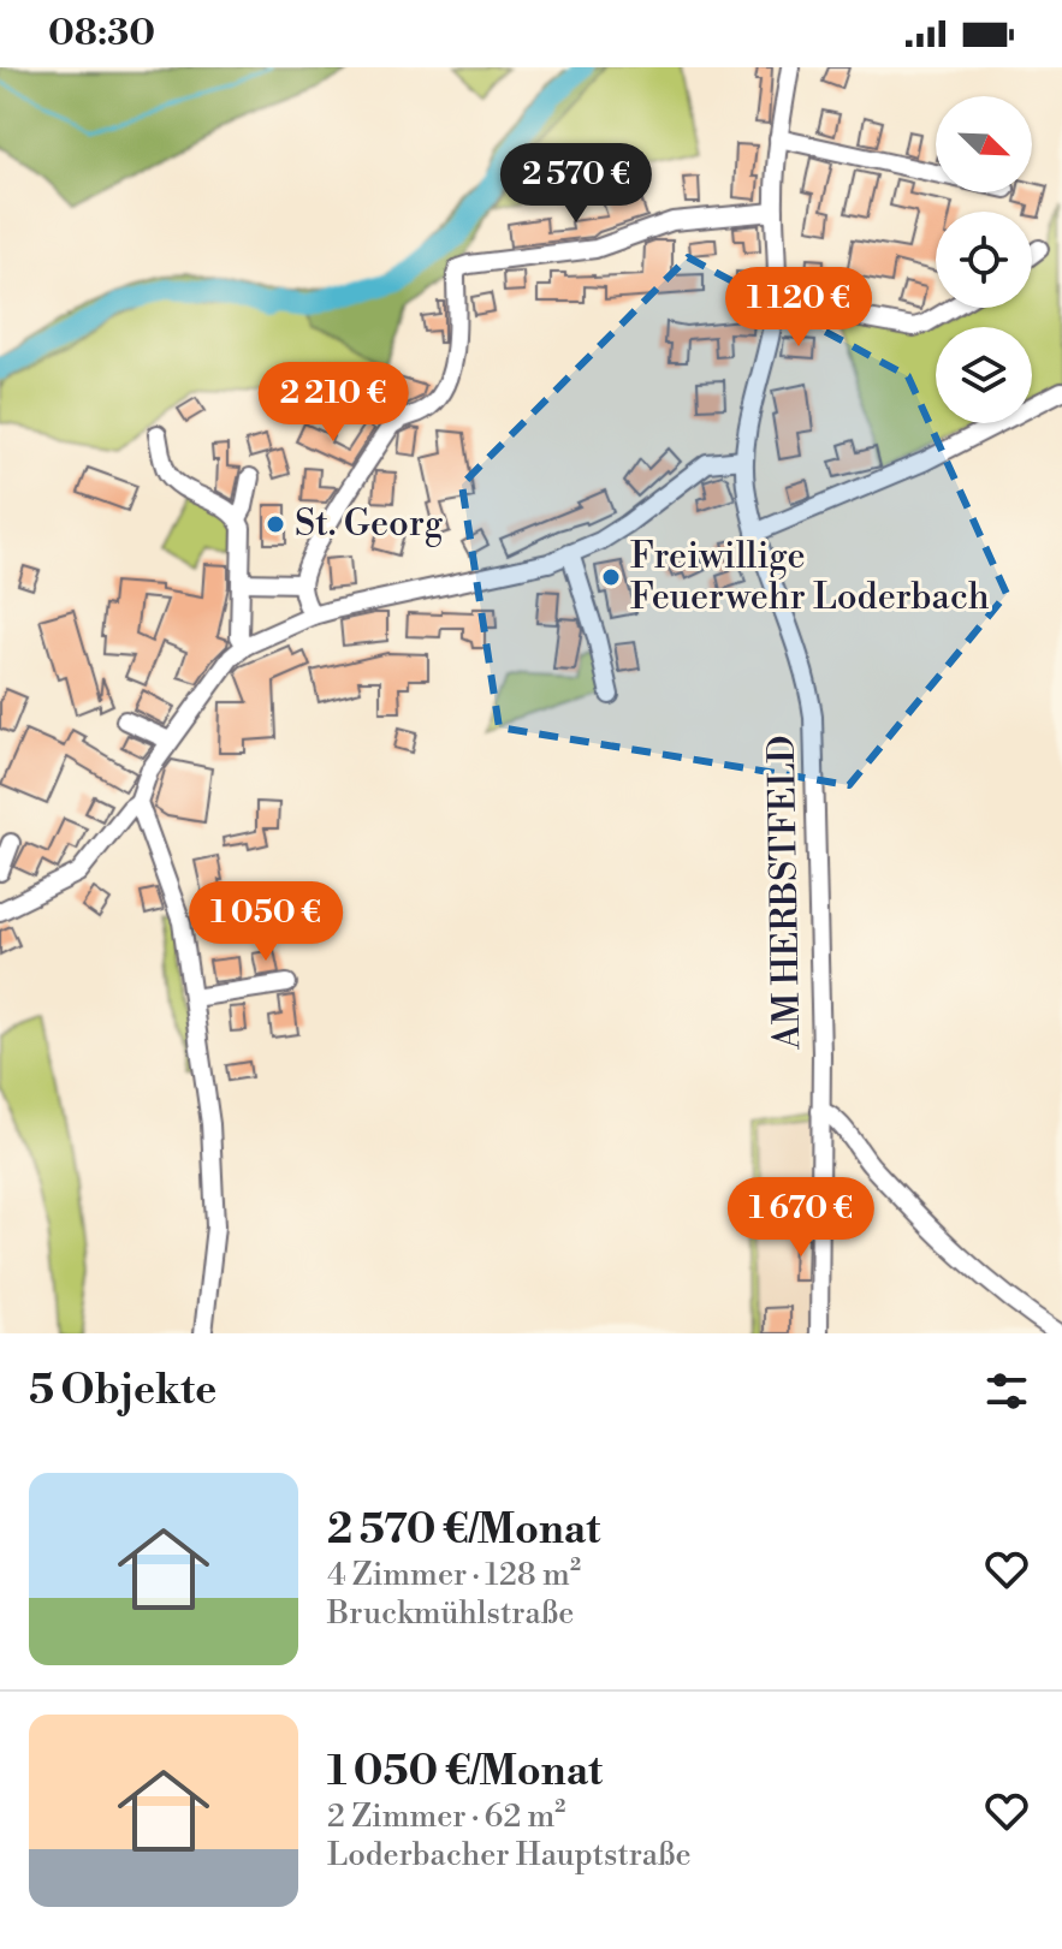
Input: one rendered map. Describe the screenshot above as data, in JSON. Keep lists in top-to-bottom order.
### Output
{
  "streets": {
    "street": ["AM HERBSTFELD"]
  },
  "places": ["St. Georg", "Freiwillige Feuerwehr Loderbach"],
  "north": "bottom right",
  "page": {
    "status": "08:30",
    "price": [
      "2 570 €",
      "1 120 €",
      "2 210 €",
      "1 050 €",
      "1 670 €"
    ],
    "heading": "5 Objekte",
    "list": [
      {
        "name": "2 570 €/Monat",
        "note": "4 Zimmer · 128 m² · Bruckmühlstraße"
      },
      {
        "name": "1 050 €/Monat",
        "note": "2 Zimmer · 62 m² · Loderbacher Hauptstraße"
      }
    ]
  }
}
